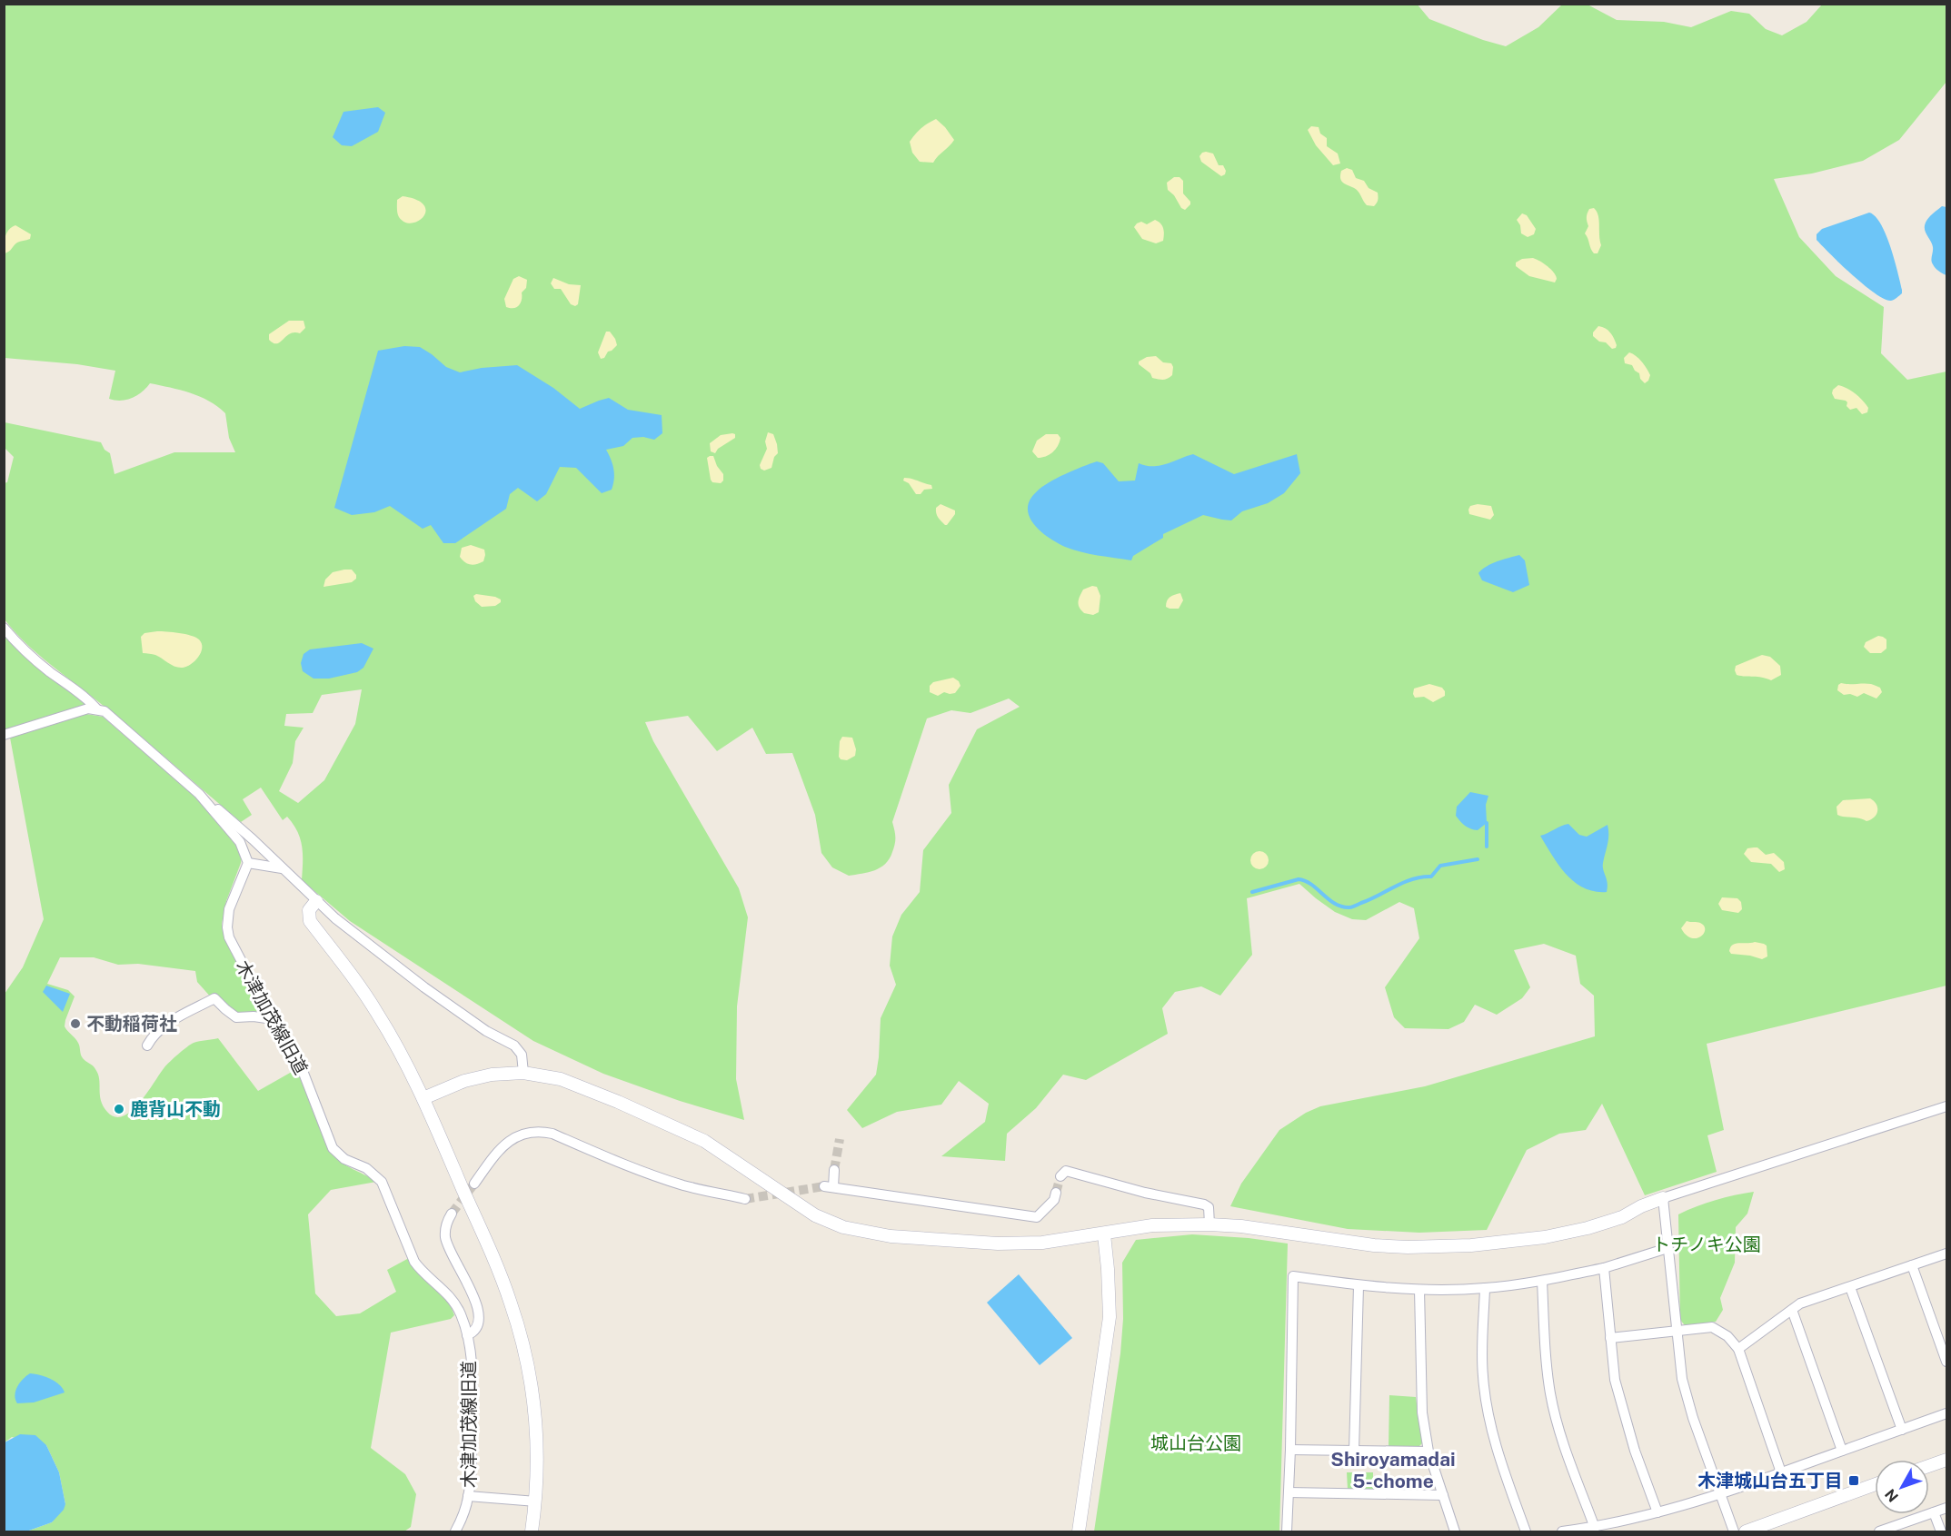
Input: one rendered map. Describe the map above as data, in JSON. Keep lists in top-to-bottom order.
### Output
{
  "streets": {
    "street": ["木津加茂線旧道"]
  },
  "districts": ["Shiroyamadai 5-chome"],
  "parks": ["トチノキ公園", "城山台公園"],
  "places": {
    "other": ["不動稲荷社", "鹿背山不動"],
    "transit": ["木津城山台五丁目"]
  },
  "north": "bottom left"
}
